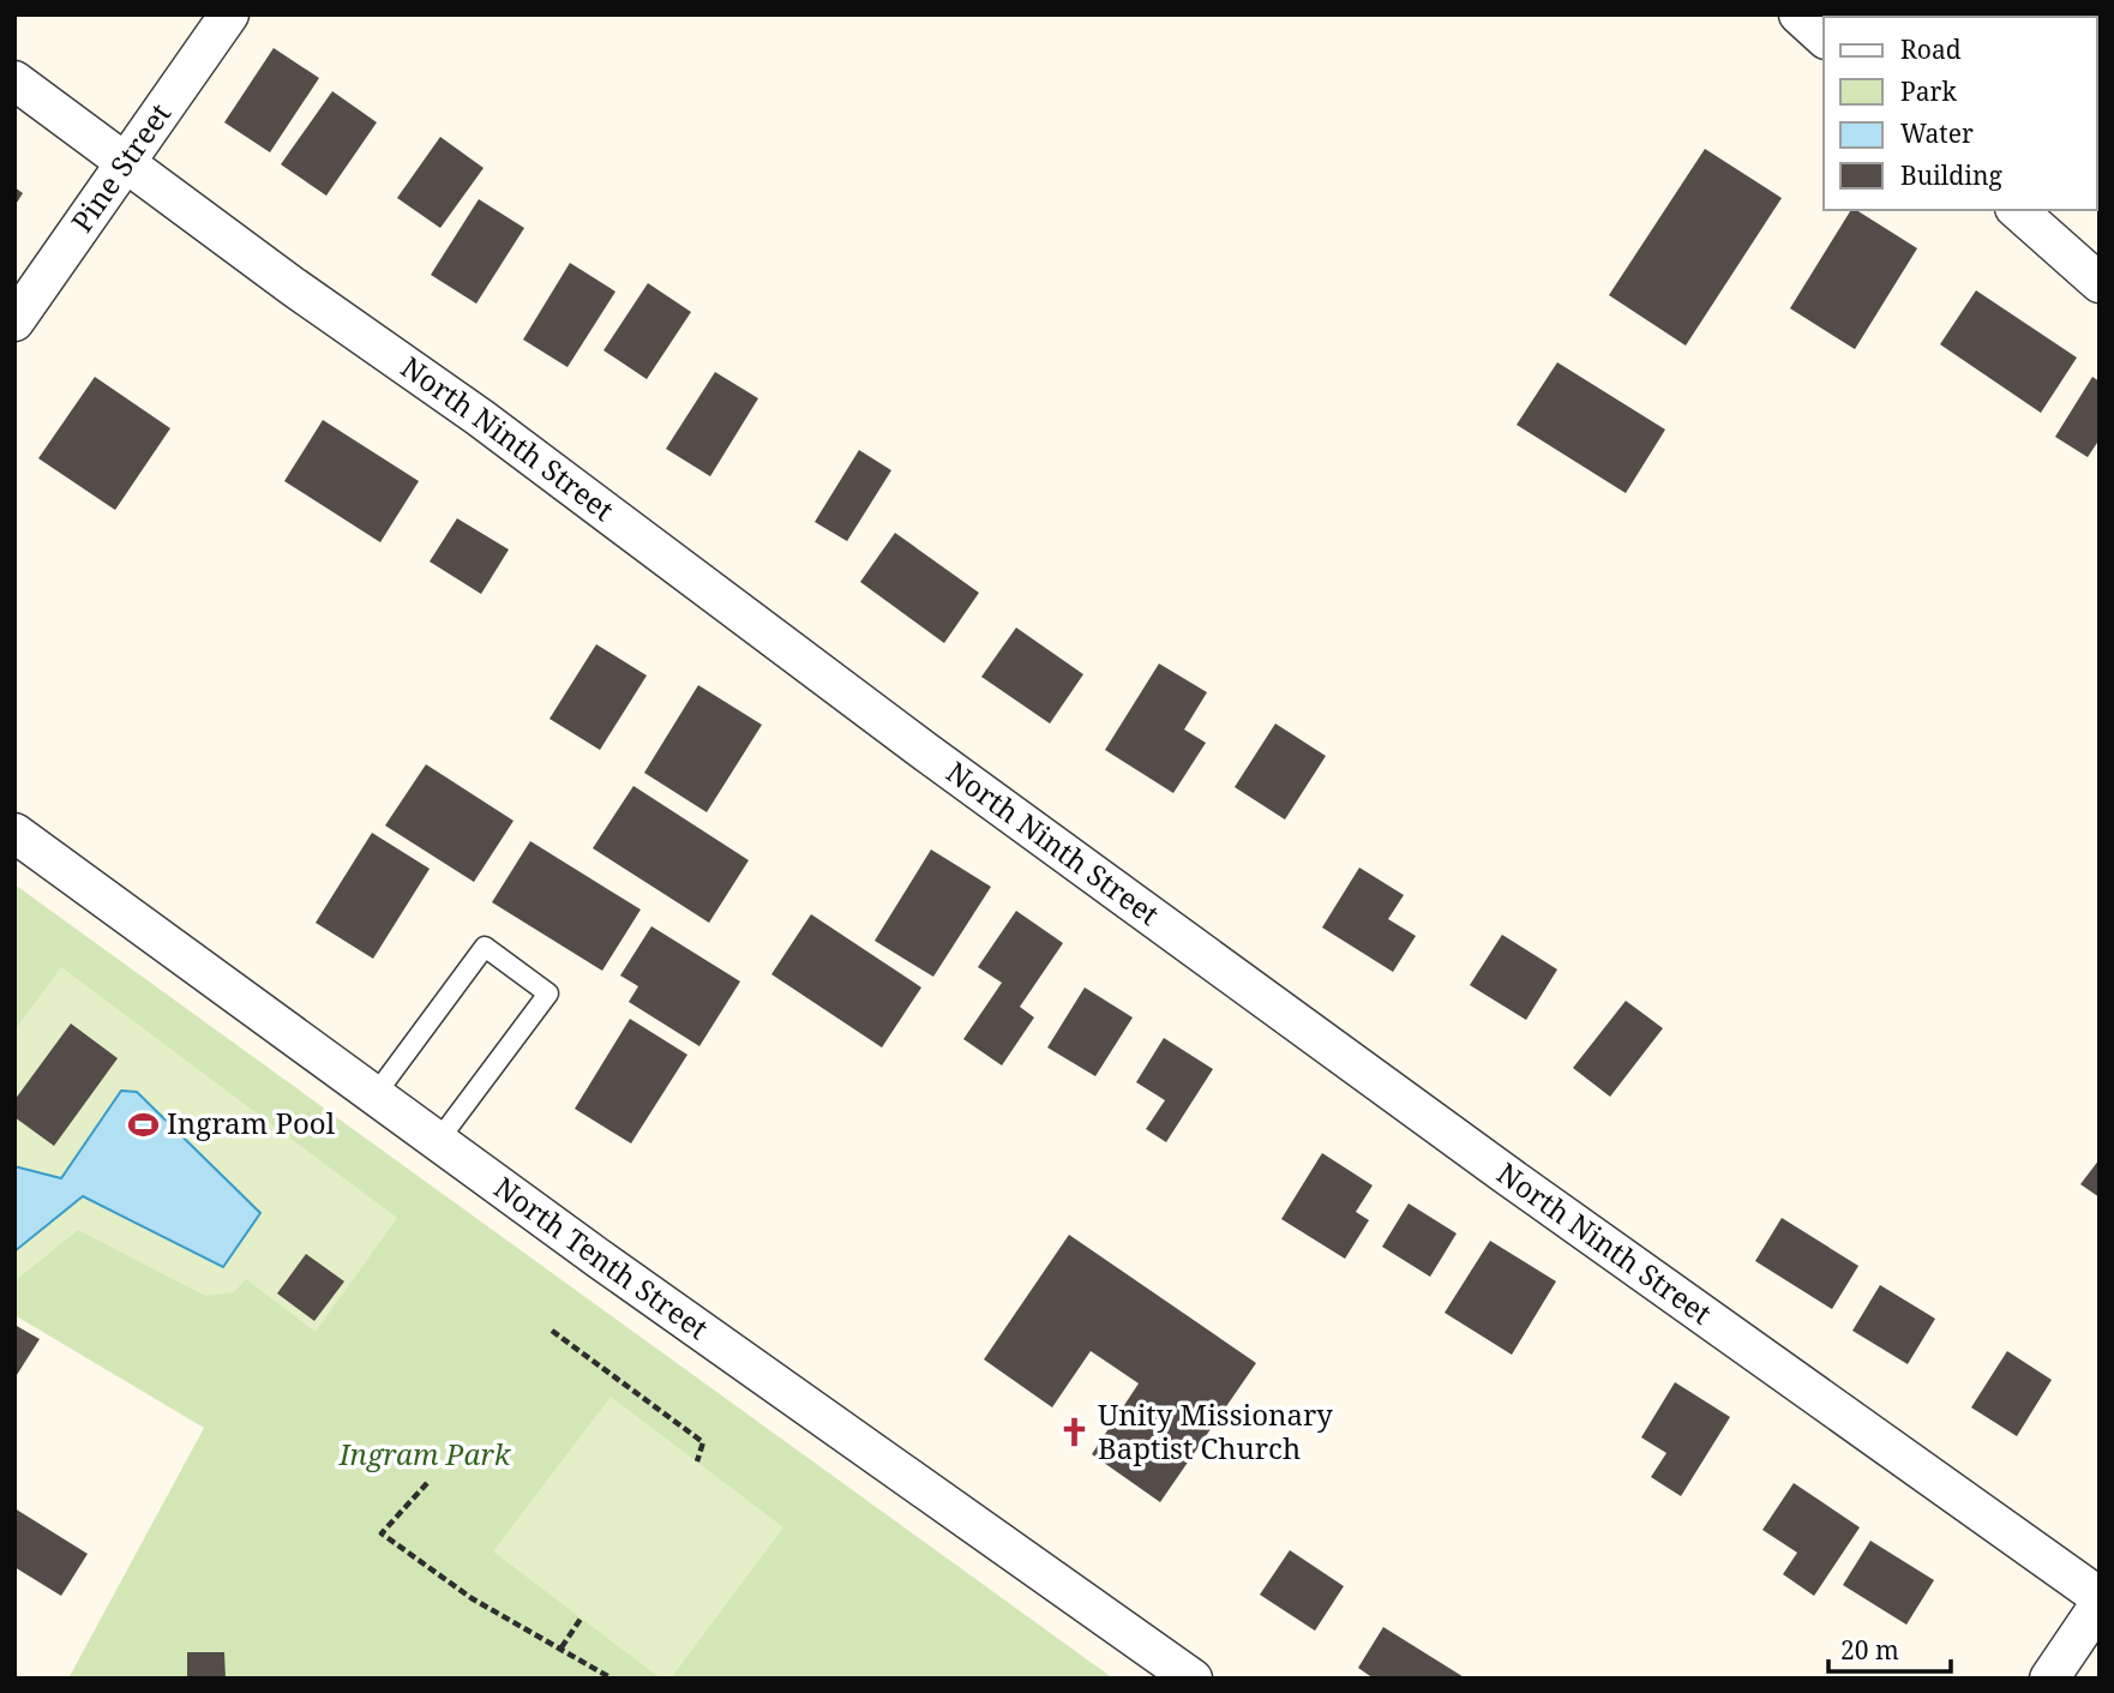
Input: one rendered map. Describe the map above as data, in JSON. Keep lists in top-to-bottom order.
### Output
{
  "streets": {
    "street": ["Pine Street", "North Ninth Street", "North Tenth Street"]
  },
  "crossings": [
    ["Pine Street", "North Ninth Street"]
  ],
  "parks": ["Ingram Park"],
  "places": {
    "sports": ["Ingram Pool"],
    "church": ["Unity Missionary Baptist Church"]
  },
  "legend": [
    "Road",
    "Park",
    "Water",
    "Building"
  ],
  "scale_bar": "20 m"
}
